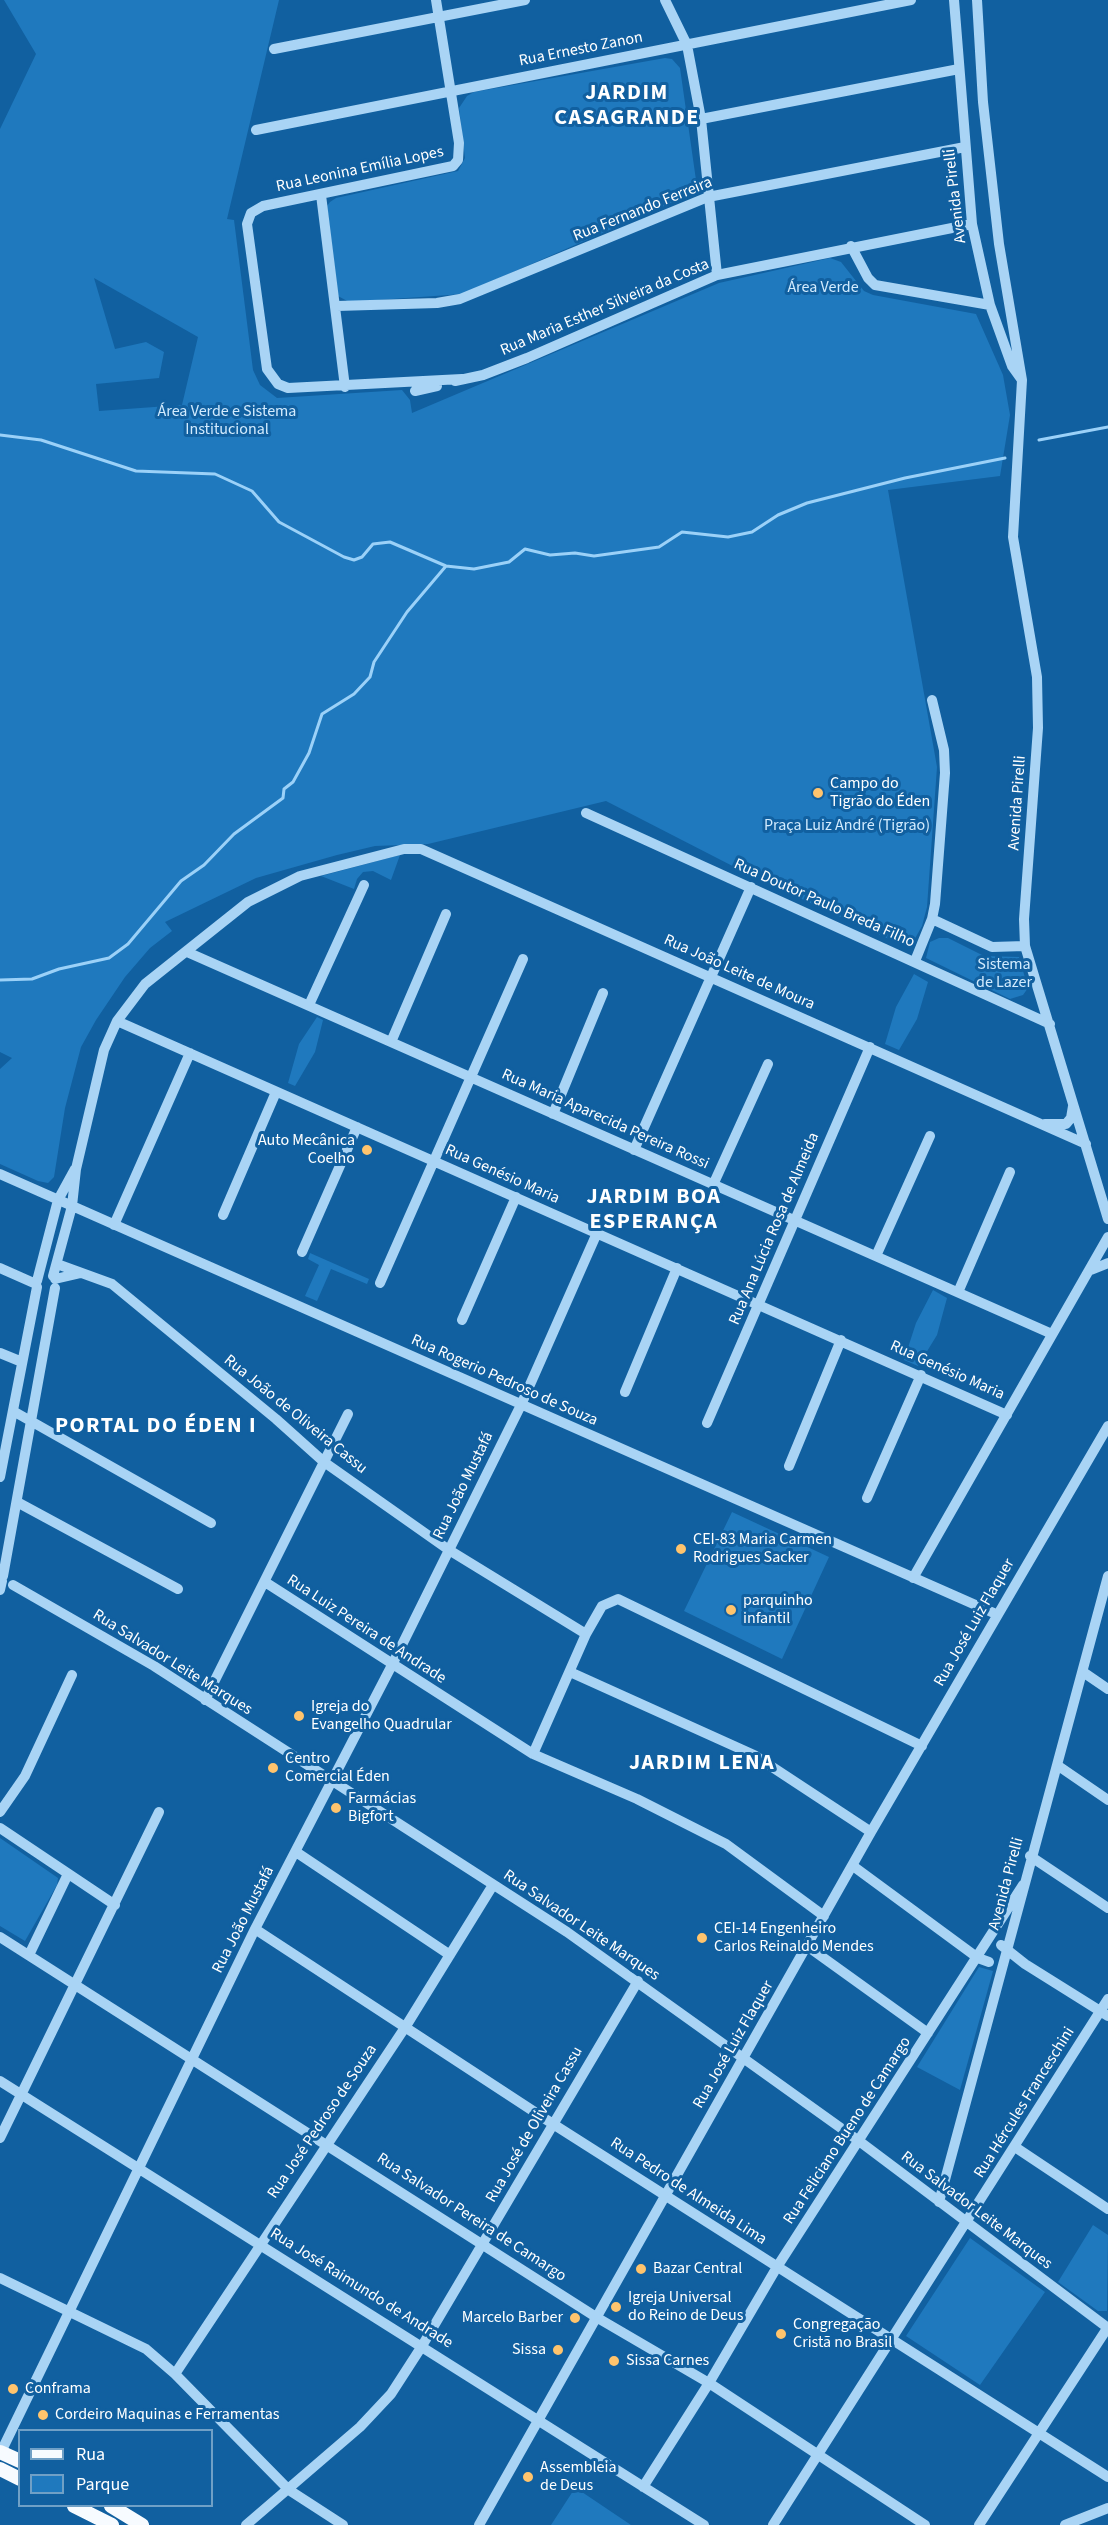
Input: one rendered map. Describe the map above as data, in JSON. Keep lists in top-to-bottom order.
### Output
{
  "streets": {
    "street": [
      "Rua Ernesto Zanon",
      "Rua Leonina Emília Lopes",
      "Avenida Pirelli",
      "Rua Fernando Ferreira",
      "Rua Maria Esther Silveira da Costa",
      "Rua Doutor Paulo Breda Filho",
      "Rua João Leite de Moura",
      "Rua Maria Aparecida Pereira Rossi",
      "Rua Genésio Maria",
      "Rua Ana Lúcia Rosa de Almeida",
      "Rua Rogerio Pedroso de Souza",
      "Rua João de Oliveira Cassu",
      "Rua João Mustafá",
      "Rua José Luiz Flaquer",
      "Rua Luiz Pereira de Andrade",
      "Rua Salvador Leite Marques",
      "Rua Hércules Franceschini",
      "Rua José Pedroso de Souza",
      "Rua José de Oliveira Cassu",
      "Rua Feliciano Bueno de Camargo",
      "Rua Pedro de Almeida Lima",
      "Rua Salvador Pereira de Camargo",
      "Rua José Raimundo de Andrade"
    ]
  },
  "crossings": [
    ["Rua Ernesto Zanon", "Rua Leonina Emília Lopes"],
    ["Rua Leonina Emília Lopes", "Rua Maria Esther Silveira da Costa"],
    ["Avenida Pirelli", "Rua Fernando Ferreira"],
    ["Avenida Pirelli", "Rua Maria Esther Silveira da Costa"],
    ["Avenida Pirelli", "Rua Doutor Paulo Breda Filho"],
    ["Avenida Pirelli", "Rua João Leite de Moura"],
    ["Avenida Pirelli", "Rua Salvador Leite Marques"],
    ["Avenida Pirelli", "Rua Feliciano Bueno de Camargo"],
    ["Rua João Leite de Moura", "Rua Ana Lúcia Rosa de Almeida"],
    ["Rua Maria Aparecida Pereira Rossi", "Rua Ana Lúcia Rosa de Almeida"],
    ["Rua Genésio Maria", "Rua Ana Lúcia Rosa de Almeida"],
    ["Rua Genésio Maria", "Rua João Mustafá"],
    ["Rua Rogerio Pedroso de Souza", "Rua João Mustafá"],
    ["Rua Rogerio Pedroso de Souza", "Rua José Luiz Flaquer"],
    ["Rua João de Oliveira Cassu", "Rua João Mustafá"],
    ["Rua João Mustafá", "Rua Luiz Pereira de Andrade"],
    ["Rua João Mustafá", "Rua Salvador Leite Marques"],
    ["Rua João Mustafá", "Rua Pedro de Almeida Lima"],
    ["Rua João Mustafá", "Rua Salvador Pereira de Camargo"],
    ["Rua João Mustafá", "Rua José Raimundo de Andrade"],
    ["Rua José Luiz Flaquer", "Rua Luiz Pereira de Andrade"],
    ["Rua José Luiz Flaquer", "Rua Salvador Leite Marques"],
    ["Rua José Luiz Flaquer", "Rua Pedro de Almeida Lima"],
    ["Rua José Luiz Flaquer", "Rua Salvador Pereira de Camargo"],
    ["Rua José Luiz Flaquer", "Rua José Raimundo de Andrade"],
    ["Rua Salvador Leite Marques", "Rua Hércules Franceschini"],
    ["Rua Salvador Leite Marques", "Rua José Pedroso de Souza"],
    ["Rua Salvador Leite Marques", "Rua José de Oliveira Cassu"],
    ["Rua Salvador Leite Marques", "Rua Feliciano Bueno de Camargo"],
    ["Rua Hércules Franceschini", "Rua Pedro de Almeida Lima"],
    ["Rua Hércules Franceschini", "Rua Salvador Pereira de Camargo"],
    ["Rua José Pedroso de Souza", "Rua Pedro de Almeida Lima"],
    ["Rua José Pedroso de Souza", "Rua Salvador Pereira de Camargo"],
    ["Rua José Pedroso de Souza", "Rua José Raimundo de Andrade"],
    ["Rua José de Oliveira Cassu", "Rua Pedro de Almeida Lima"],
    ["Rua José de Oliveira Cassu", "Rua Salvador Pereira de Camargo"],
    ["Rua José de Oliveira Cassu", "Rua José Raimundo de Andrade"],
    ["Rua Feliciano Bueno de Camargo", "Rua Pedro de Almeida Lima"],
    ["Rua Feliciano Bueno de Camargo", "Rua Salvador Pereira de Camargo"],
    ["Rua Feliciano Bueno de Camargo", "Rua José Raimundo de Andrade"]
  ],
  "districts": [
    "JARDIM CASAGRANDE",
    "JARDIM BOA ESPERANÇA",
    "PORTAL DO ÉDEN I",
    "JARDIM LENA"
  ],
  "parks": [
    "Área Verde",
    "Área Verde e Sistema Institucional",
    "Praça Luiz André (Tigrão)",
    "Sistema de Lazer"
  ],
  "places": [
    "Campo do Tigrão do Éden",
    "Auto Mecânica Coelho",
    "CEI-83 Maria Carmen Rodrigues Sacker",
    "parquinho infantil",
    "Igreja do Evangelho Quadrular",
    "Centro Comercial Éden",
    "Farmácias Bigfort",
    "CEI-14 Engenheiro Carlos Reinaldo Mendes",
    "Bazar Central",
    "Igreja Universal do Reino de Deus",
    "Marcelo Barber",
    "Congregação Cristã no Brasil",
    "Sissa",
    "Sissa Carnes",
    "Conframa",
    "Cordeiro Maquinas e Ferramentas",
    "Assembleia de Deus"
  ],
  "legend": ["Rua", "Parque"]
}
